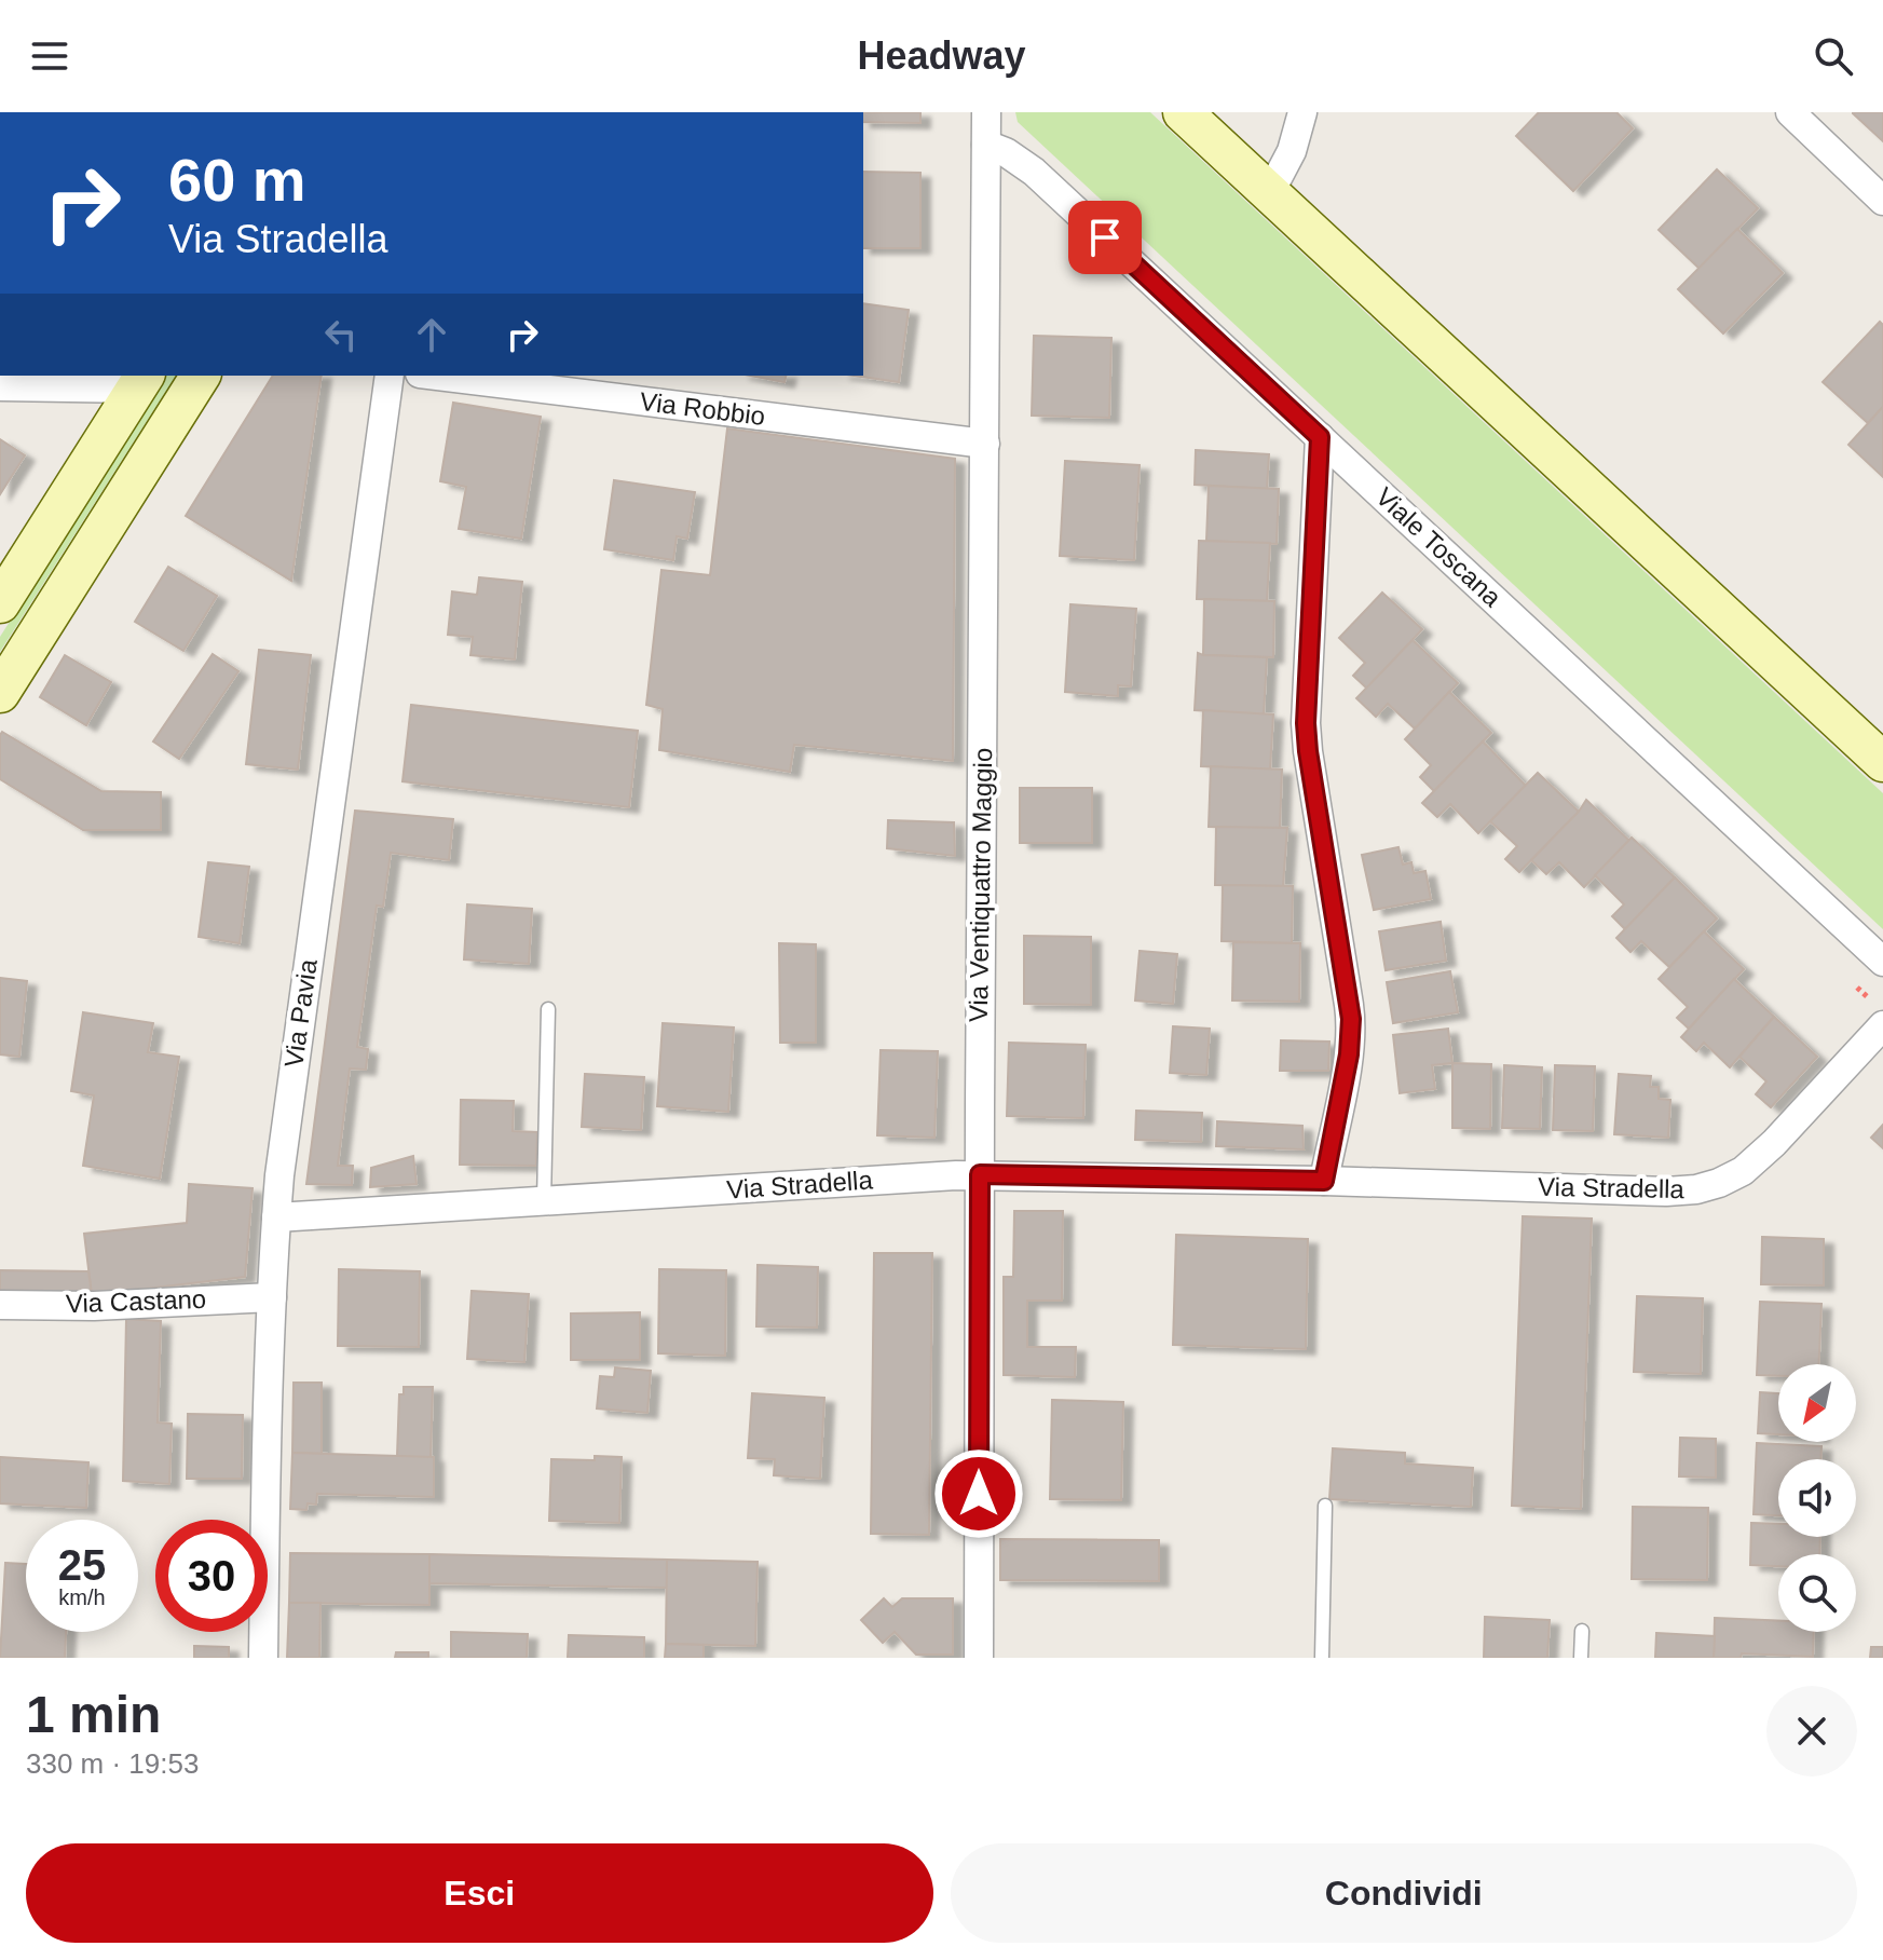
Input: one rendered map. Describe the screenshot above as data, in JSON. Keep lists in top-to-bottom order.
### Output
{
  "streets": {
    "street": [
      "Via Robbio",
      "Viale Toscana",
      "Via Ventiquattro Maggio",
      "Via Pavia",
      "Via Stradella",
      "Via Castano"
    ]
  },
  "crossings": [
    ["Via Robbio", "Via Ventiquattro Maggio"],
    ["Viale Toscana", "Via Ventiquattro Maggio"],
    ["Via Ventiquattro Maggio", "Via Stradella"],
    ["Via Pavia", "Via Stradella"],
    ["Via Pavia", "Via Castano"]
  ],
  "north": "bottom left",
  "page": {
    "header": "Headway",
    "turn": ["60 m", "Via Stradella"],
    "speed": "25 km/h",
    "limit": "30",
    "heading": ["1 min", "330 m · 19:53"],
    "buttons": ["Esci", "Condividi"]
  }
}
